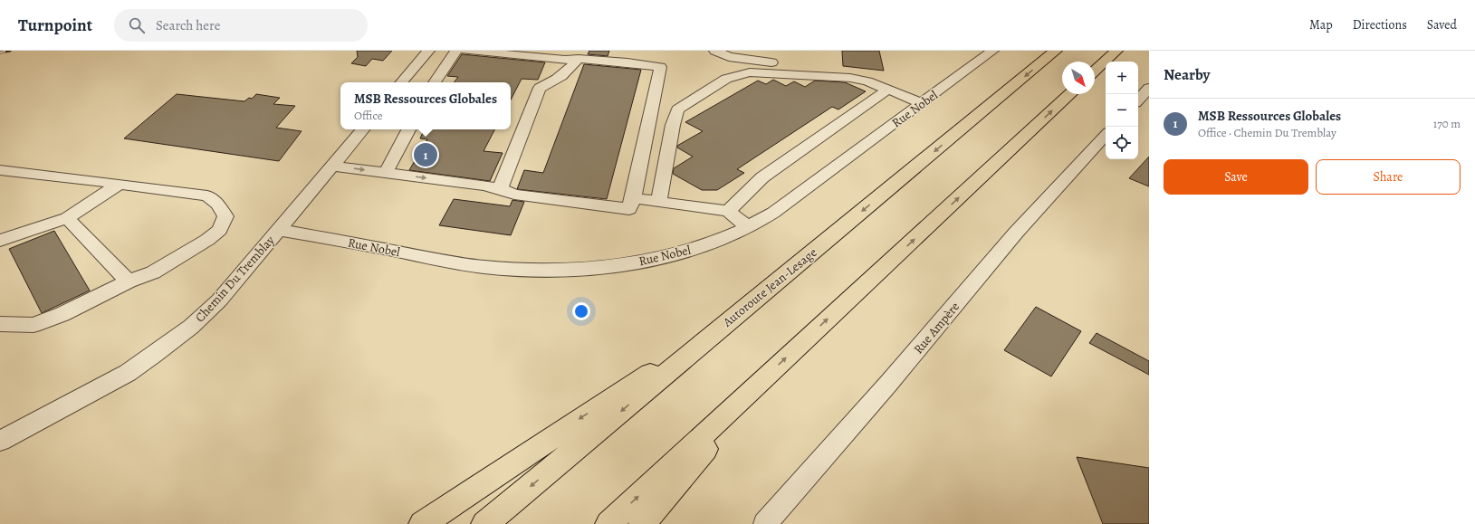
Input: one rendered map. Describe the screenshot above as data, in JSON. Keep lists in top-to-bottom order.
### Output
{
  "streets": {
    "highway": ["Autoroute Jean-Lesage"],
    "street": ["Rue Nobel", "Chemin Du Tremblay", "Rue Ampère"]
  },
  "crossings": [
    ["Rue Nobel", "Chemin Du Tremblay"]
  ],
  "north": "bottom right",
  "page": {
    "header": "Turnpoint",
    "search": "Search here",
    "nav": ["Map", "Directions", "Saved"],
    "heading": "Nearby",
    "map_buttons": ["+", "−"],
    "popup": ["MSB Ressources Globales", "Office"],
    "list": [
      {
        "mark": "1",
        "name": "MSB Ressources Globales",
        "note": "Office · Chemin Du Tremblay",
        "value": "170 m"
      }
    ],
    "pins": "1",
    "buttons": ["Save", "Share"]
  }
}
